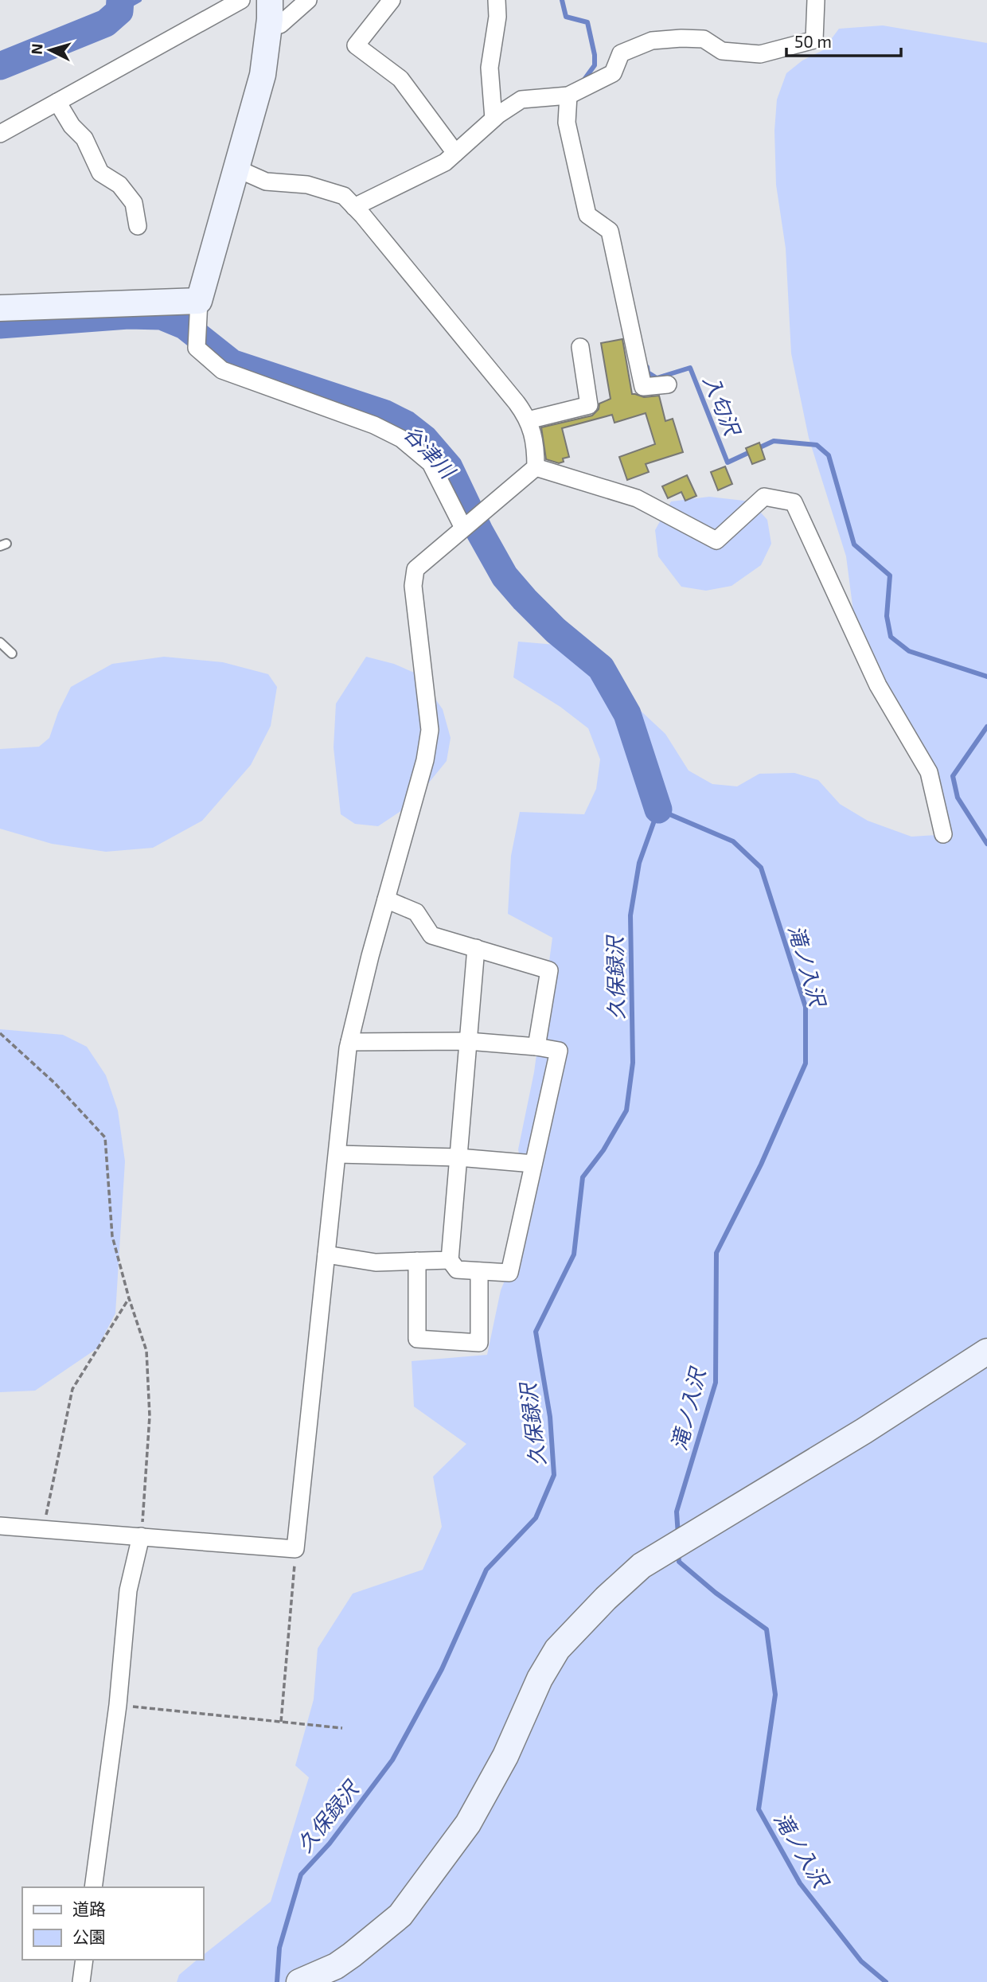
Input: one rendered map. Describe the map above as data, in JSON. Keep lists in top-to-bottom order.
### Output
{
  "water": [
    "入匂沢",
    "谷津川",
    "滝ノ入沢",
    "久保録沢"
  ],
  "legend": ["道路", "公園"],
  "scale_bar": "50 m",
  "north": "left"
}
